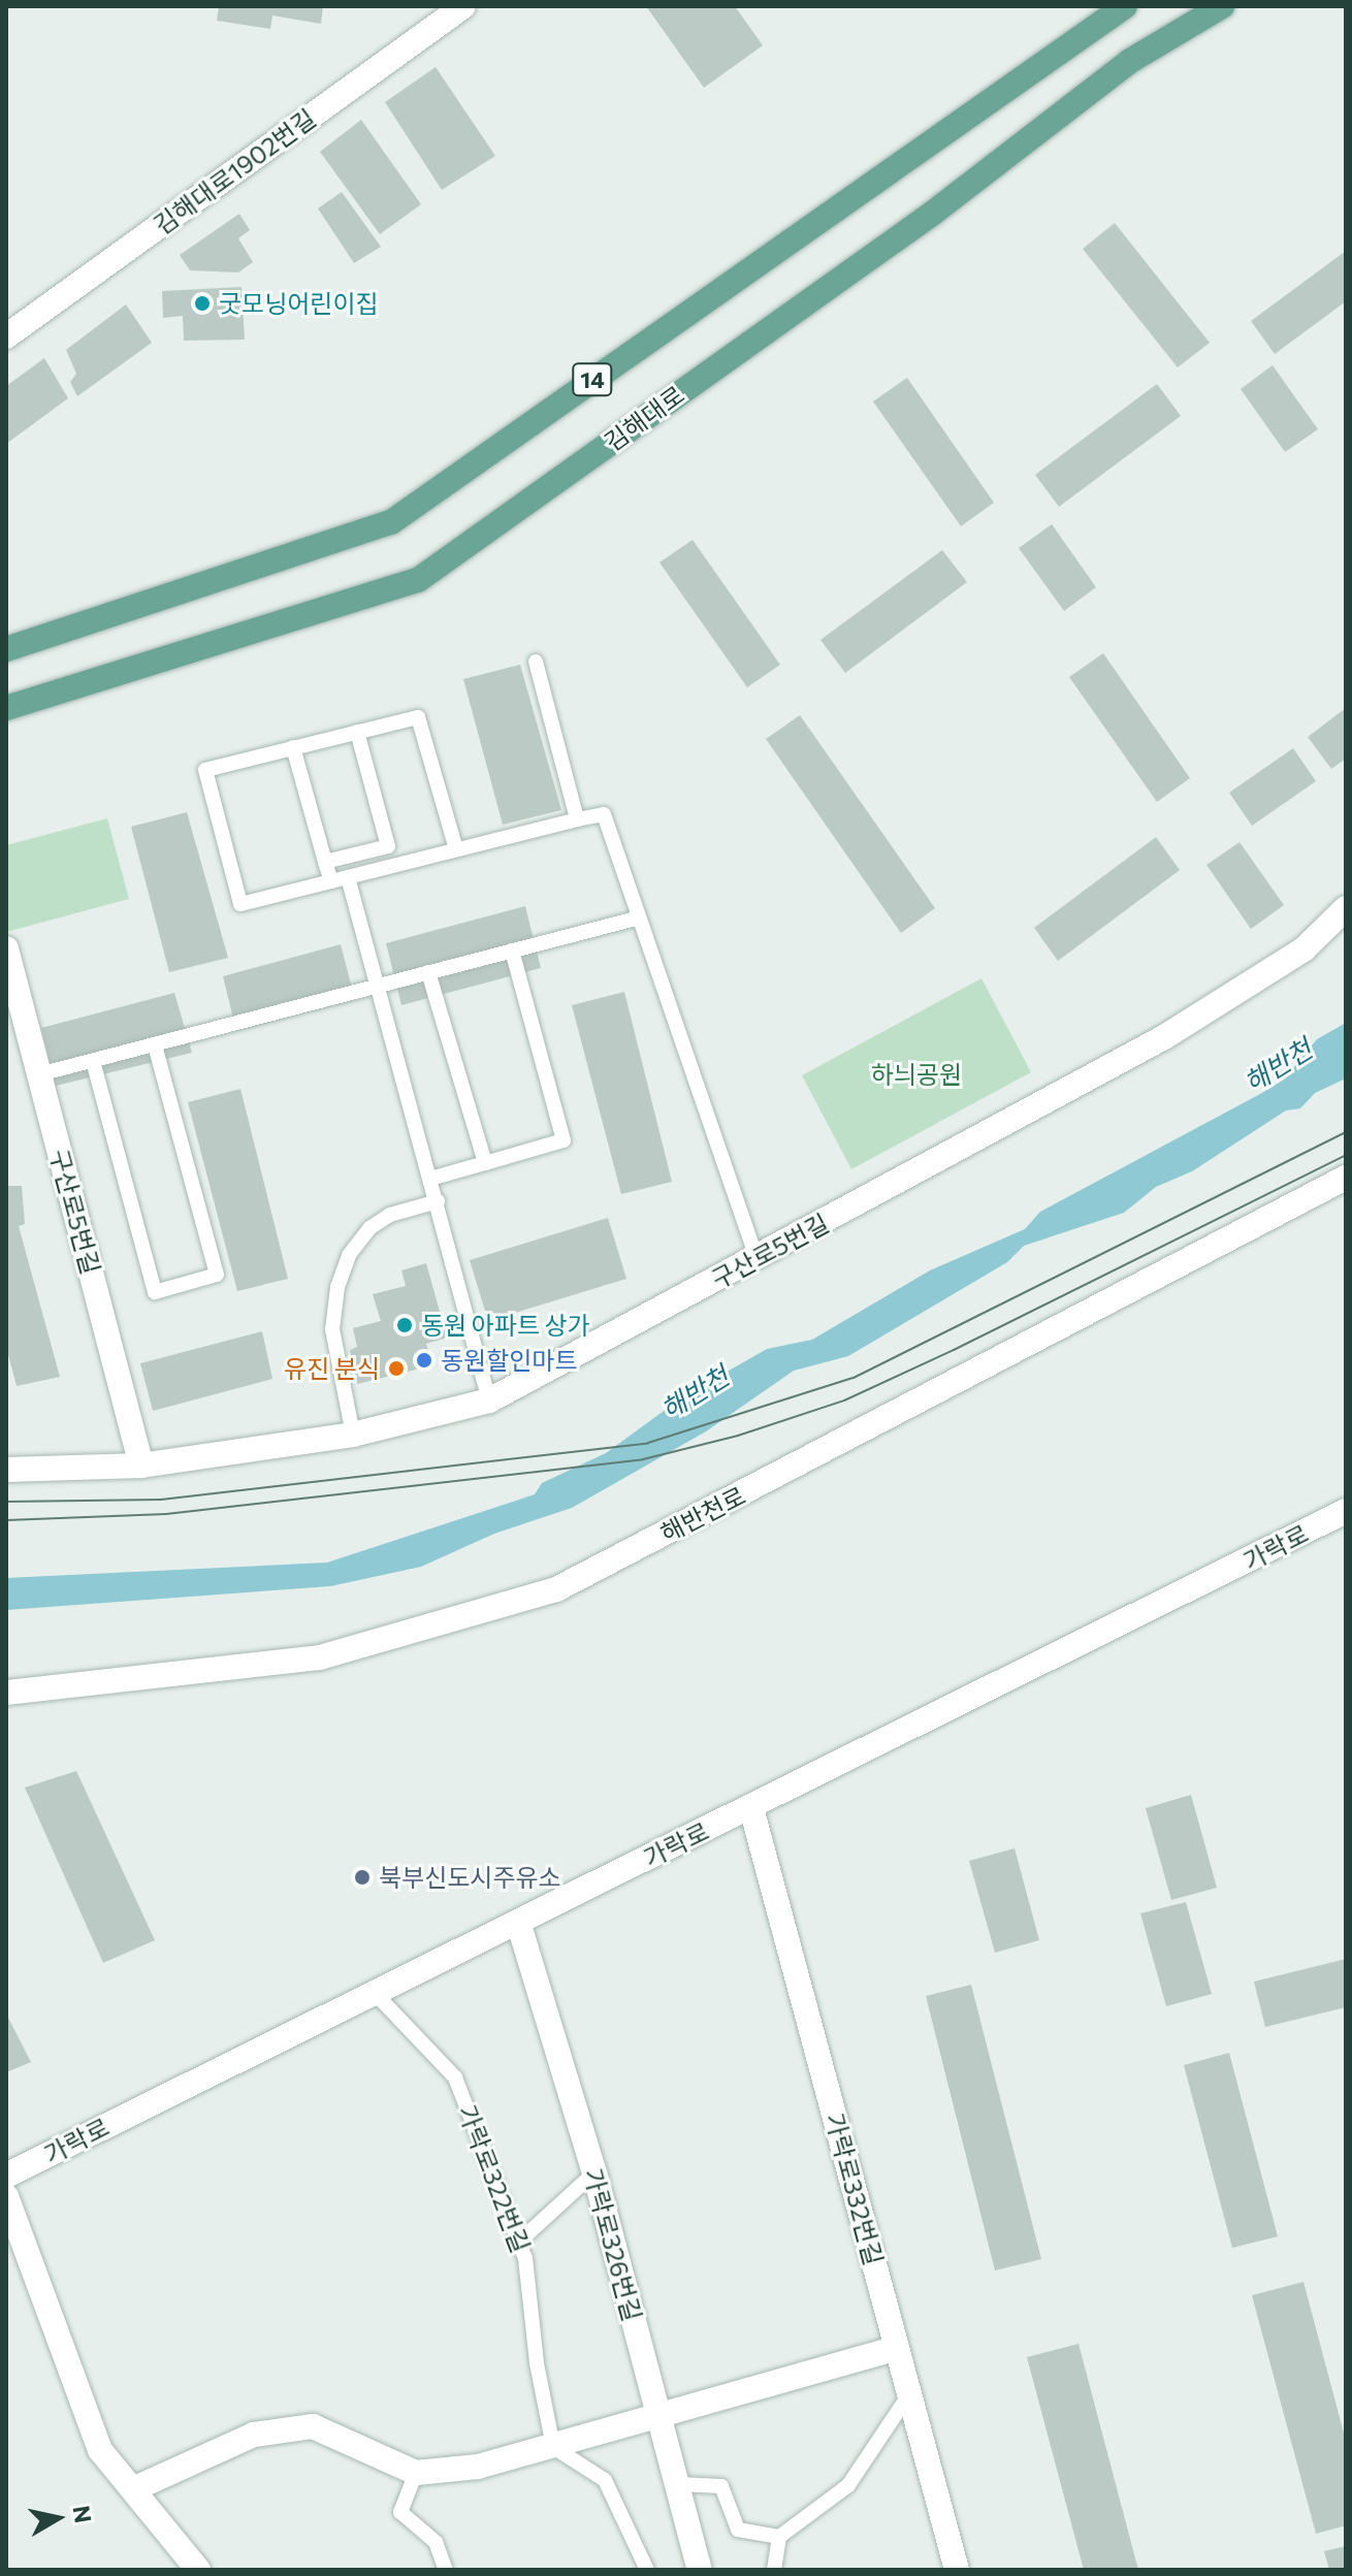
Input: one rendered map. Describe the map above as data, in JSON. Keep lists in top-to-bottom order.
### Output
{
  "streets": {
    "main road": ["14", "김해대로"],
    "street": [
      "김해대로1902번길",
      "구산로5번길",
      "해반천로",
      "가락로",
      "가락로332번길",
      "가락로326번길"
    ],
    "lane": ["가락로322번길"]
  },
  "crossings": [
    ["가락로", "가락로322번길"],
    ["가락로", "가락로332번길"],
    ["가락로", "가락로326번길"]
  ],
  "water": ["해반천"],
  "parks": ["하늬공원"],
  "places": [
    "굿모닝어린이집",
    "동원 아파트 상가",
    "동원할인마트",
    "유진 분식",
    "북부신도시주유소"
  ],
  "north": "right"
}
